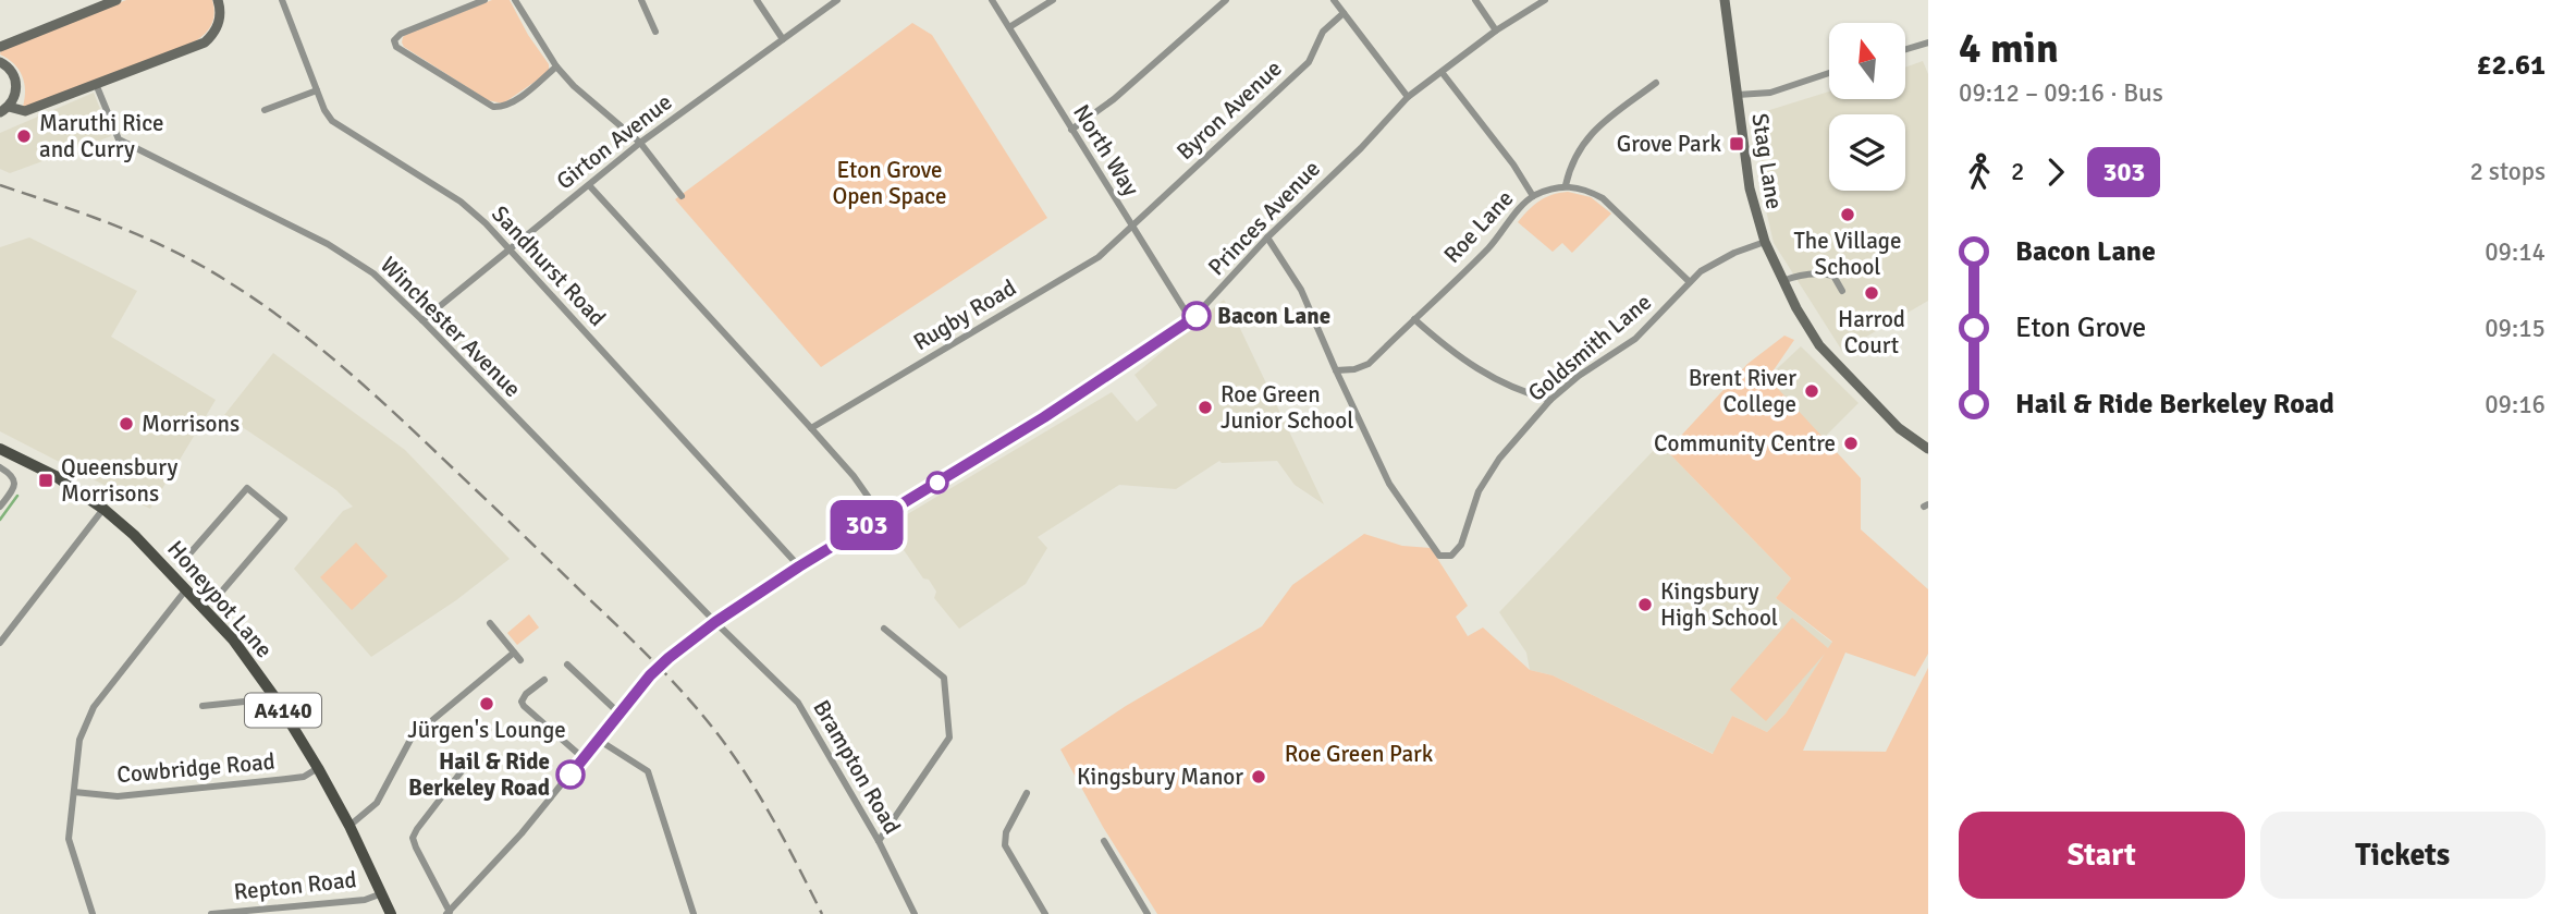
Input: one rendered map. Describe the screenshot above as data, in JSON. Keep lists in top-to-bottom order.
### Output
{
  "streets": {
    "main road": ["Honeypot Lane", "A4140"],
    "street": [
      "Byron Avenue",
      "Girton Avenue",
      "North Way",
      "Stag Lane",
      "Princes Avenue",
      "Roe Lane",
      "Sandhurst Road",
      "Rugby Road",
      "Winchester Avenue",
      "Goldsmith Lane",
      "Brampton Road",
      "Cowbridge Road",
      "Repton Road"
    ]
  },
  "crossings": [
    ["Byron Avenue", "North Way"],
    ["Byron Avenue", "Rugby Road"],
    ["Girton Avenue", "Sandhurst Road"],
    ["Girton Avenue", "Winchester Avenue"],
    ["North Way", "Princes Avenue"],
    ["North Way", "Rugby Road"],
    ["Stag Lane", "Goldsmith Lane"],
    ["Princes Avenue", "Sandhurst Road"],
    ["Princes Avenue", "Winchester Avenue"],
    ["Princes Avenue", "Brampton Road"],
    ["Roe Lane", "Goldsmith Lane"],
    ["Winchester Avenue", "Brampton Road"],
    ["Honeypot Lane", "Cowbridge Road"],
    ["Honeypot Lane", "Repton Road"]
  ],
  "parks": ["Eton Grove Open Space", "Roe Green Park"],
  "places": {
    "other": [
      "Maruthi Rice and Curry",
      "The Village School",
      "Harrod Court",
      "Bacon Lane",
      "Brent River College",
      "Roe Green Junior School",
      "Morrisons",
      "Community Centre",
      "Kingsbury High School",
      "Jürgen's Lounge",
      "Hail & Ride Berkeley Road",
      "Kingsbury Manor"
    ],
    "transit": ["Grove Park", "Queensbury Morrisons"]
  },
  "lines": ["bus line 303"],
  "north": "top",
  "page": {
    "on_map": "303",
    "heading": ["4 min", "09:12 – 09:16 · Bus", "£2.61"],
    "legs": ["2", "303", "2 stops"],
    "list": [
      {
        "name": "Bacon Lane",
        "value": "09:14"
      },
      {
        "name": "Eton Grove",
        "value": "09:15"
      },
      {
        "name": "Hail & Ride Berkeley Road",
        "value": "09:16"
      }
    ],
    "buttons": ["Start", "Tickets"]
  }
}
